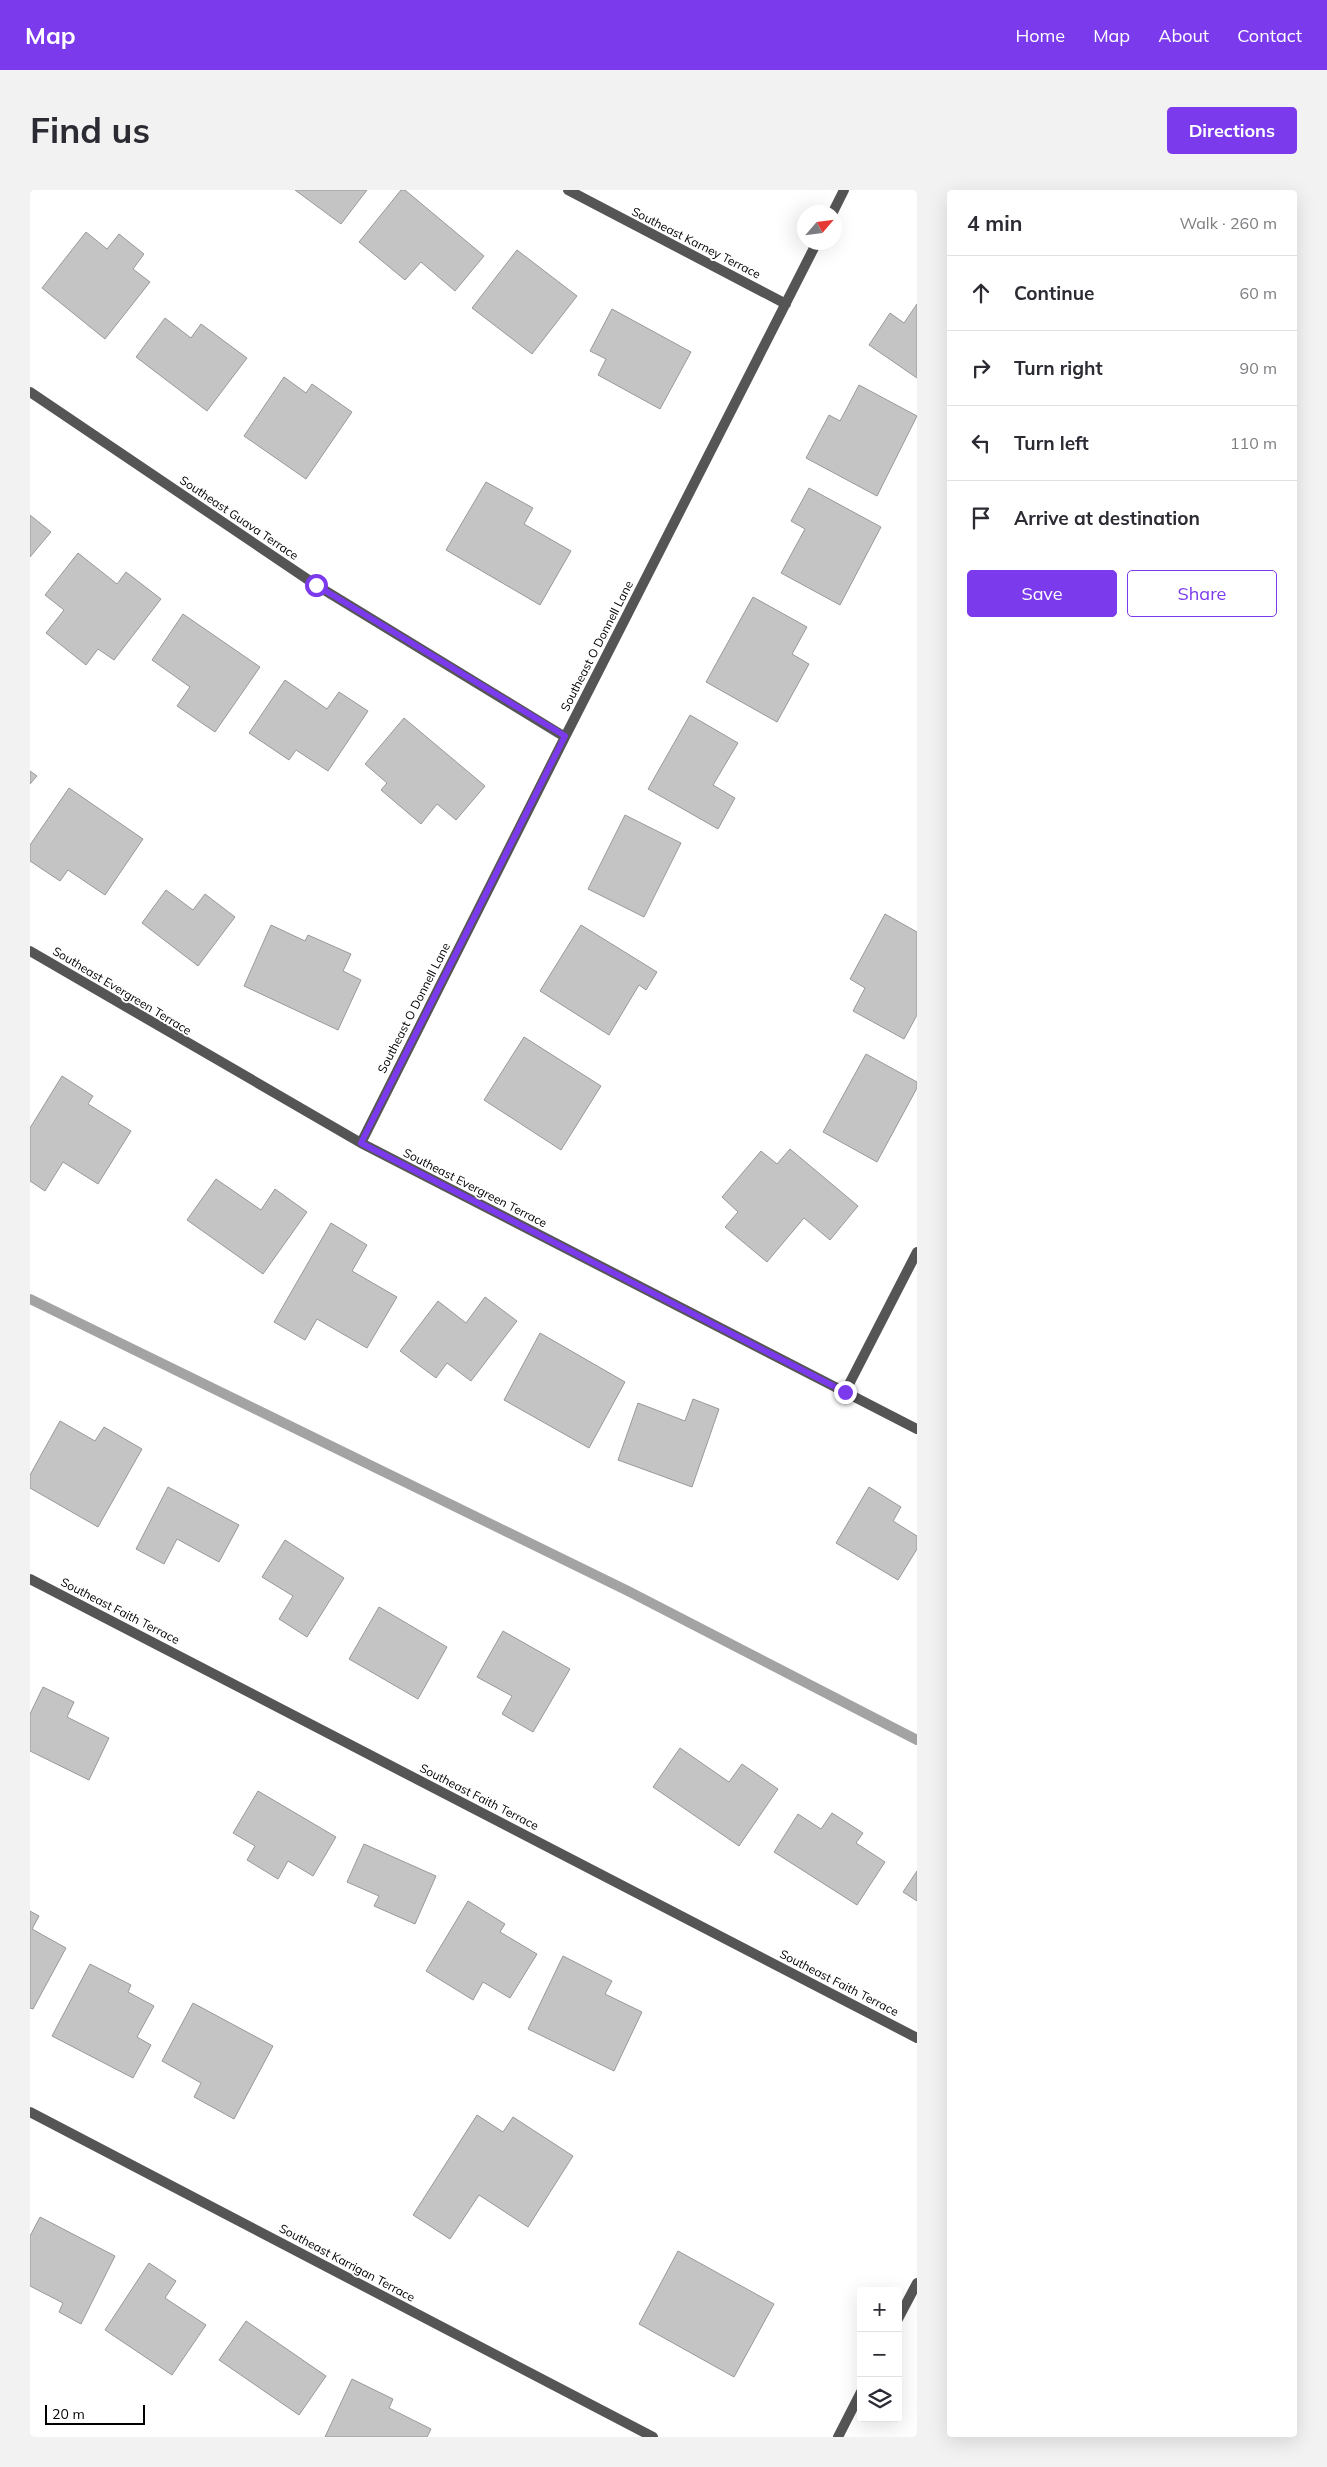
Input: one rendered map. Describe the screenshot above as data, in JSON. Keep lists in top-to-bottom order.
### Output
{
  "streets": {
    "street": [
      "Southeast Karney Terrace",
      "Southeast Guava Terrace",
      "Southeast O Donnell Lane",
      "Southeast Evergreen Terrace",
      "Southeast Faith Terrace",
      "Southeast Karrigan Terrace"
    ]
  },
  "crossings": [
    ["Southeast Karney Terrace", "Southeast O Donnell Lane"],
    ["Southeast Guava Terrace", "Southeast O Donnell Lane"],
    ["Southeast O Donnell Lane", "Southeast Evergreen Terrace"]
  ],
  "scale_bar": "20 m",
  "north": "top right",
  "page": {
    "header": "Map",
    "nav": [
      "Home",
      "Map",
      "About",
      "Contact"
    ],
    "buttons": [
      "Directions",
      ["Save", "Share"]
    ],
    "title": "Find us",
    "heading": ["4 min", "Walk · 260 m"],
    "list": [
      ["Continue", "60 m"],
      ["Turn right", "90 m"],
      ["Turn left", "110 m"],
      "Arrive at destination"
    ],
    "map_buttons": ["+", "−"],
    "scale": "20 m"
  }
}
